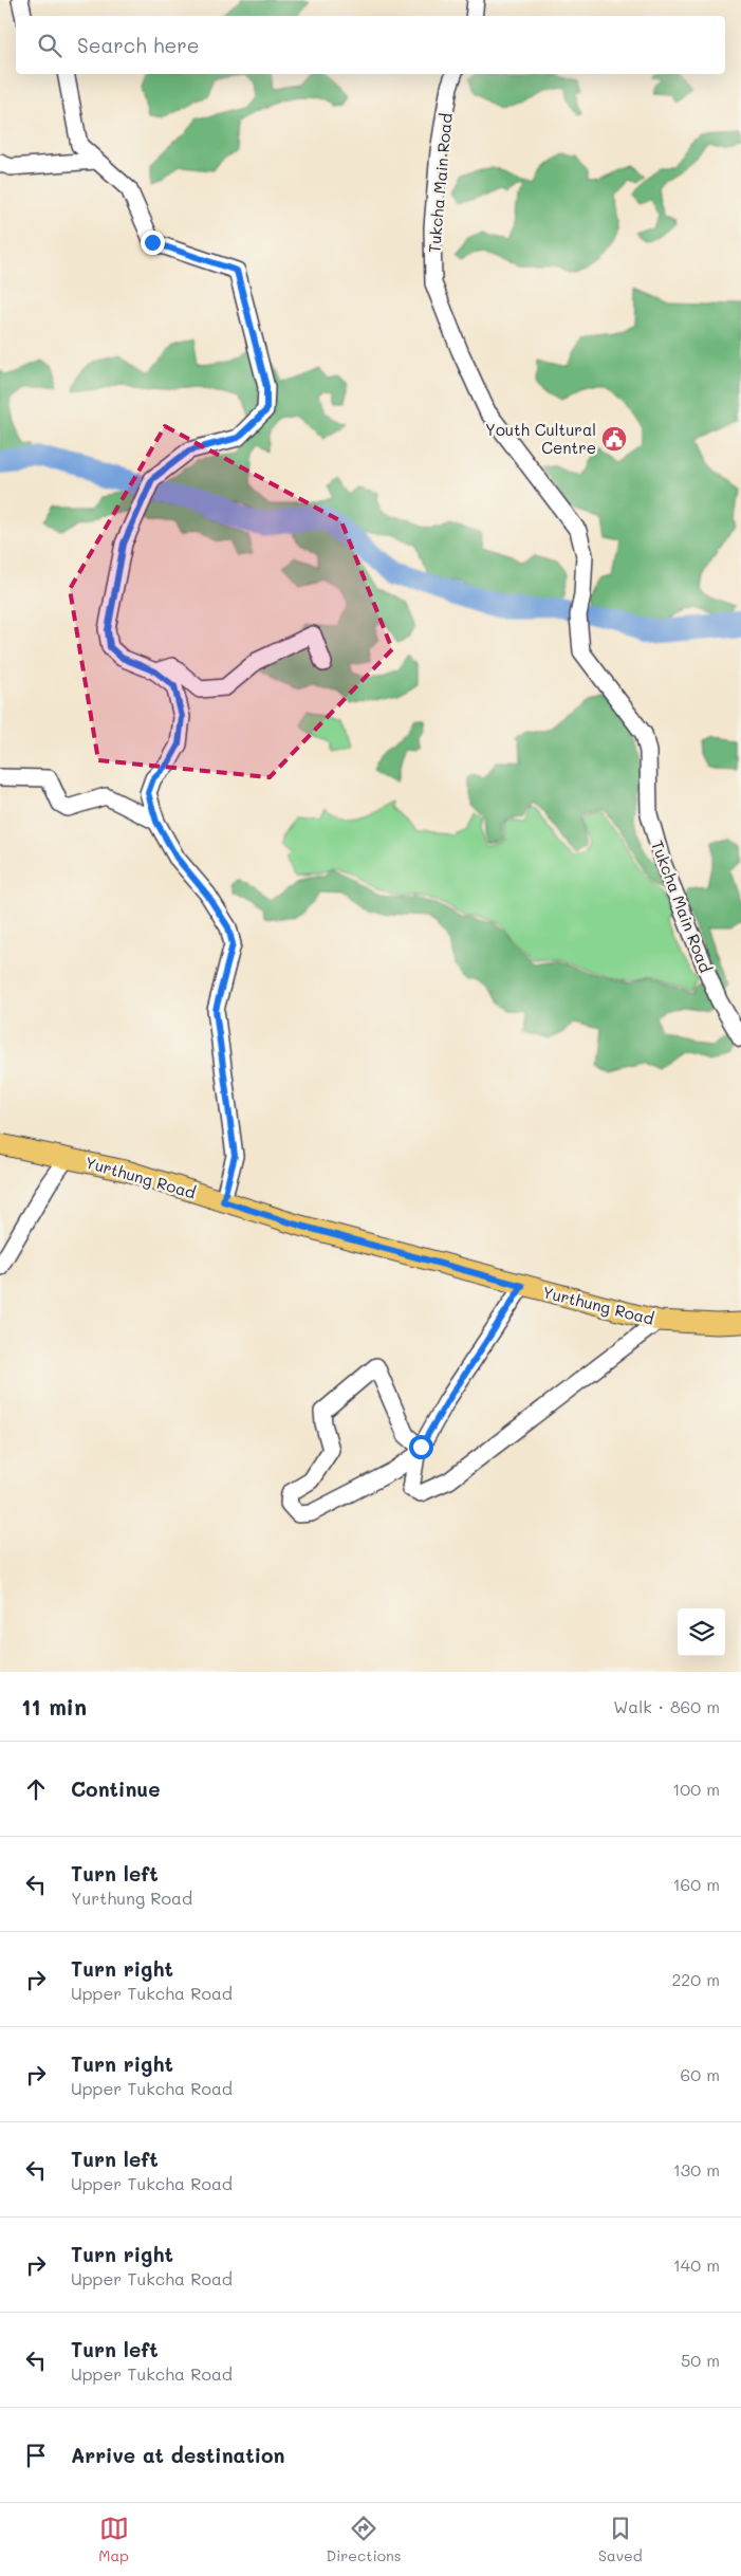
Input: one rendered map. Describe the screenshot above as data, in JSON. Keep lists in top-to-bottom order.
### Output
{
  "streets": {
    "main road": ["Yurthung Road"],
    "street": ["Tukcha Main Road"]
  },
  "places": {
    "public building": ["Youth Cultural Centre"]
  },
  "page": {
    "search": "Search here",
    "heading": ["11 min", "Walk · 860 m"],
    "list": [
      ["Continue", "100 m"],
      ["Turn left", "Yurthung Road", "160 m"],
      ["Turn right", "Upper Tukcha Road", "220 m"],
      ["Turn right", "Upper Tukcha Road", "60 m"],
      ["Turn left", "Upper Tukcha Road", "130 m"],
      ["Turn right", "Upper Tukcha Road", "140 m"],
      ["Turn left", "Upper Tukcha Road", "50 m"],
      "Arrive at destination"
    ],
    "nav": ["Map", "Directions", "Saved"]
  }
}
